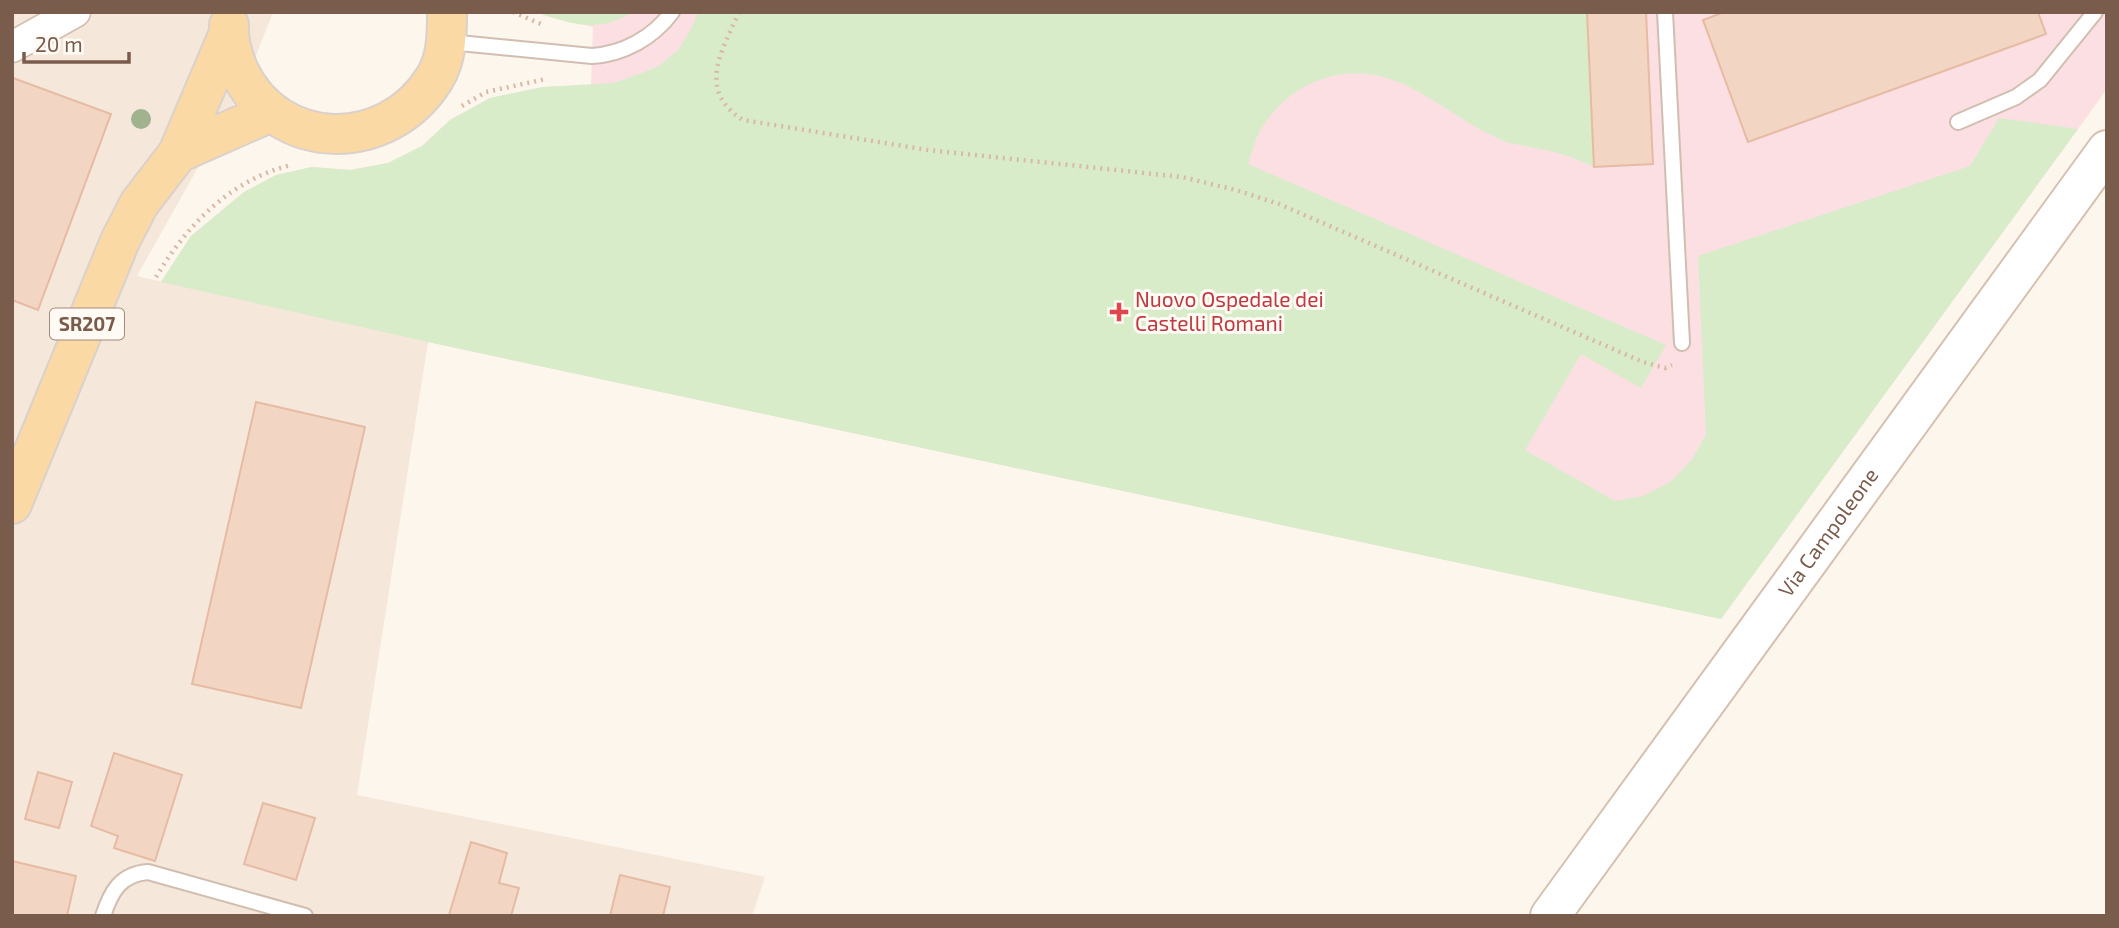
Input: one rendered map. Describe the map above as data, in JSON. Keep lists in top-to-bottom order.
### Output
{
  "streets": {
    "main road": ["SR207"],
    "street": ["Via Campoleone"]
  },
  "places": {
    "health": ["Nuovo Ospedale dei Castelli Romani"]
  },
  "scale_bar": "20 m"
}
